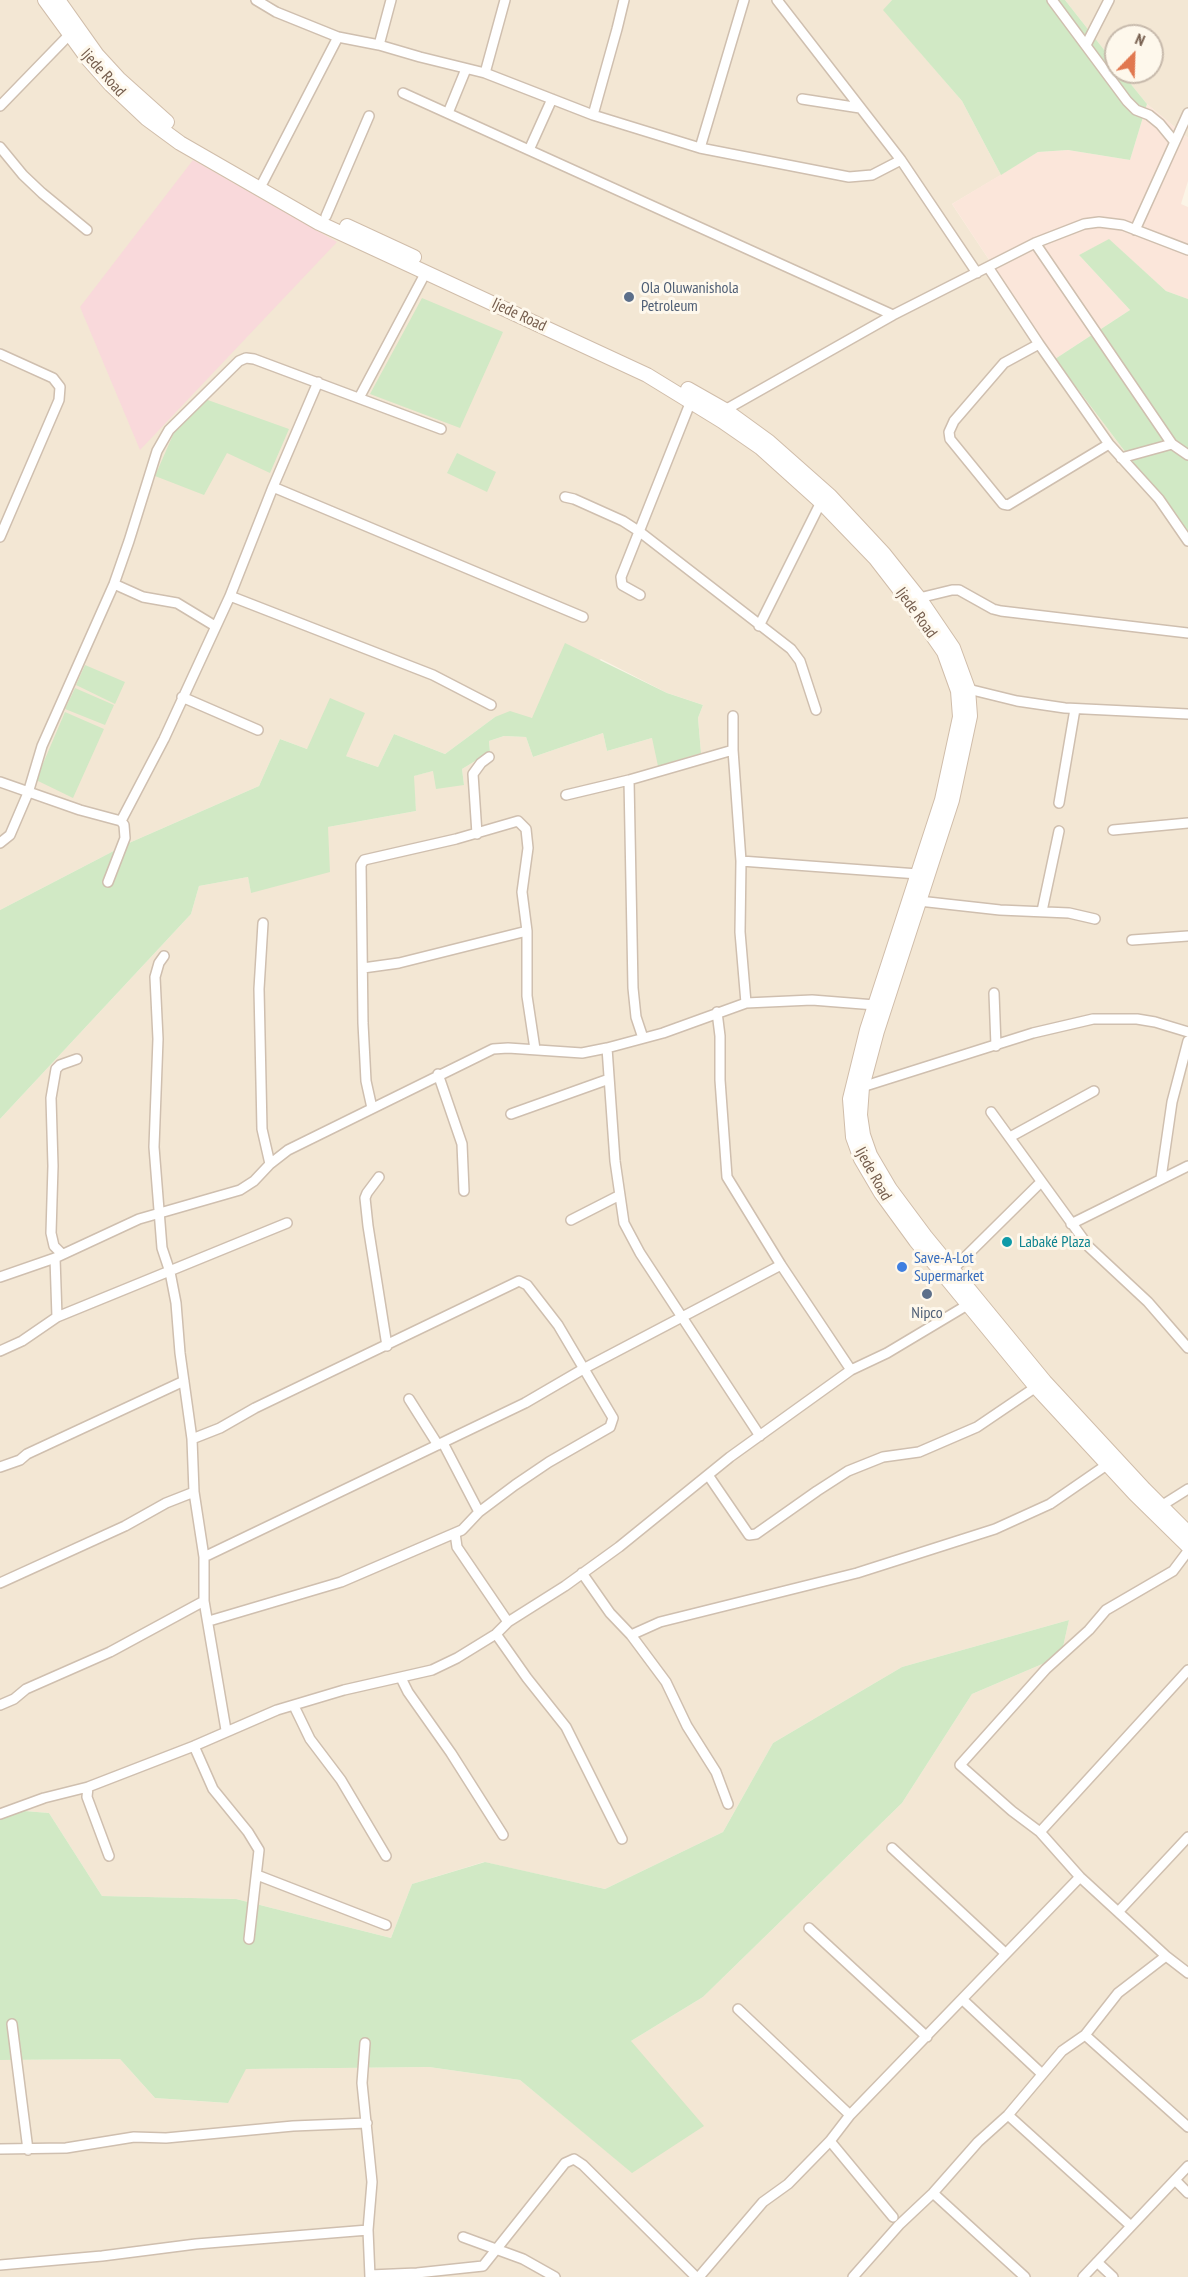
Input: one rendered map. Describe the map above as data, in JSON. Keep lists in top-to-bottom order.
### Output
{
  "streets": {
    "main road": ["Ijede Road"]
  },
  "places": [
    "Ola Oluwanishola Petroleum",
    "Labaké Plaza",
    "Save-A-Lot Supermarket",
    "Nipco"
  ],
  "north": "top right"
}
